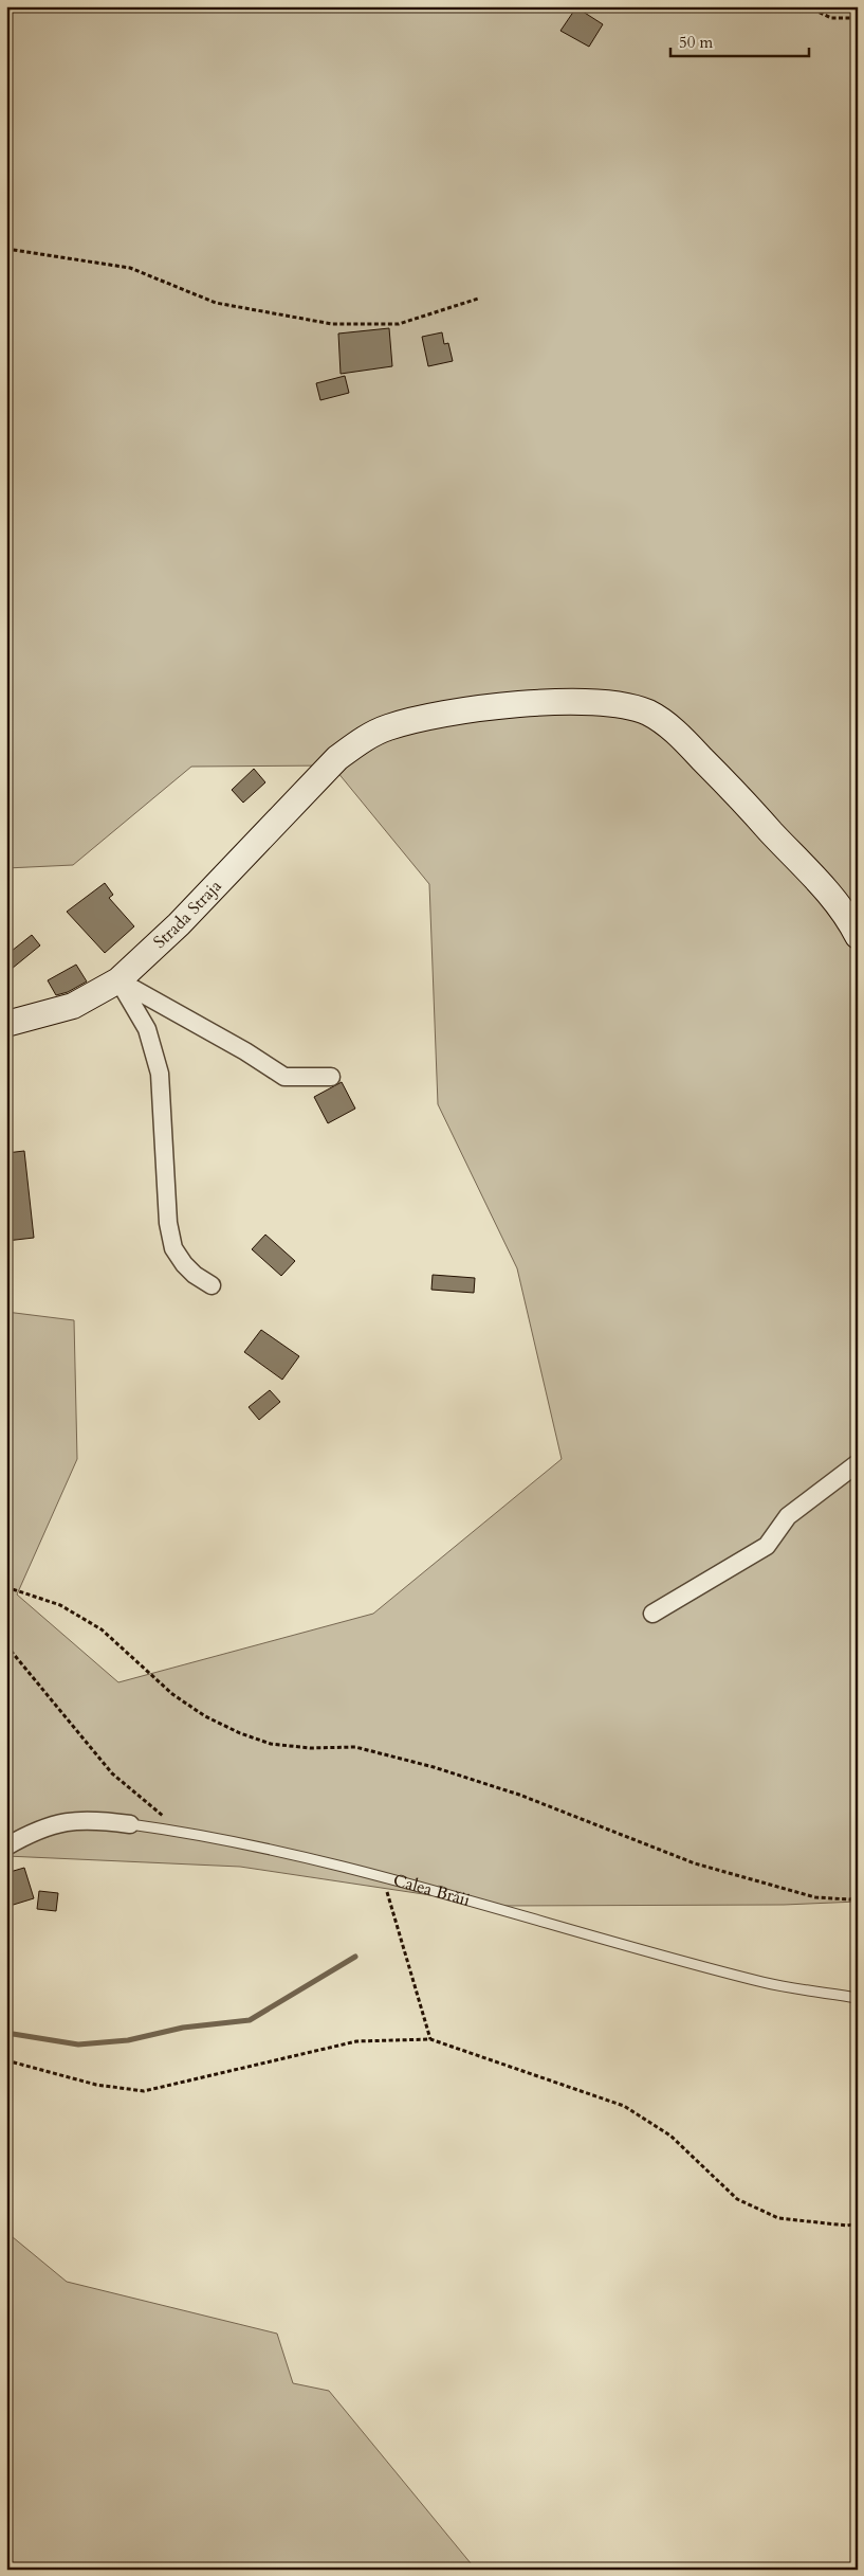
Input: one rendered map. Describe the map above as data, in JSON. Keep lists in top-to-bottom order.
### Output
{
  "streets": {
    "main road": ["Strada Straja"],
    "street": ["Calea Brăii"]
  },
  "scale_bar": "50 m"
}
